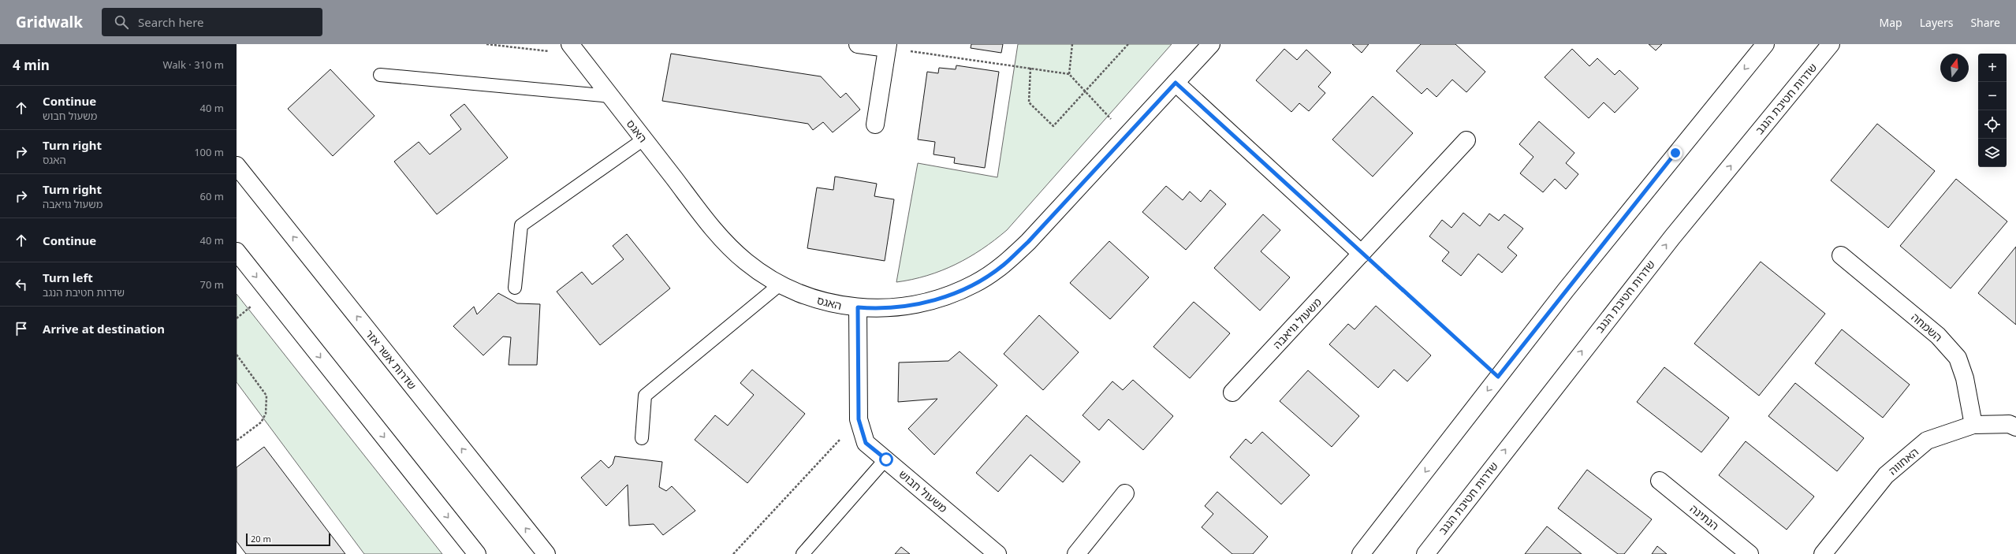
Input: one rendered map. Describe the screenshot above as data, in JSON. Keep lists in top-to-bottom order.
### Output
{
  "streets": {
    "street": [
      "שדרות חטיבת הנגב",
      "האגס",
      "משעול גויאבה",
      "השמחה",
      "שדרות אשר אזר",
      "האחווה",
      "משעול חבוש",
      "הנתינה"
    ]
  },
  "crossings": [
    ["האגס", "משעול חבוש"],
    ["השמחה", "האחווה"]
  ],
  "scale_bar": "20 m",
  "north": "top",
  "page": {
    "header": "Gridwalk",
    "search": "Search here",
    "nav": ["Map", "Layers", "Share"],
    "heading": ["4 min", "Walk · 310 m"],
    "map_buttons": ["+", "−"],
    "list": [
      ["Continue", "משעול חבוש", "40 m"],
      ["Turn right", "האגס", "100 m"],
      ["Turn right", "משעול גויאבה", "60 m"],
      ["Continue", "40 m"],
      ["Turn left", "שדרות חטיבת הנגב", "70 m"],
      "Arrive at destination"
    ],
    "scale": "20 m"
  }
}
